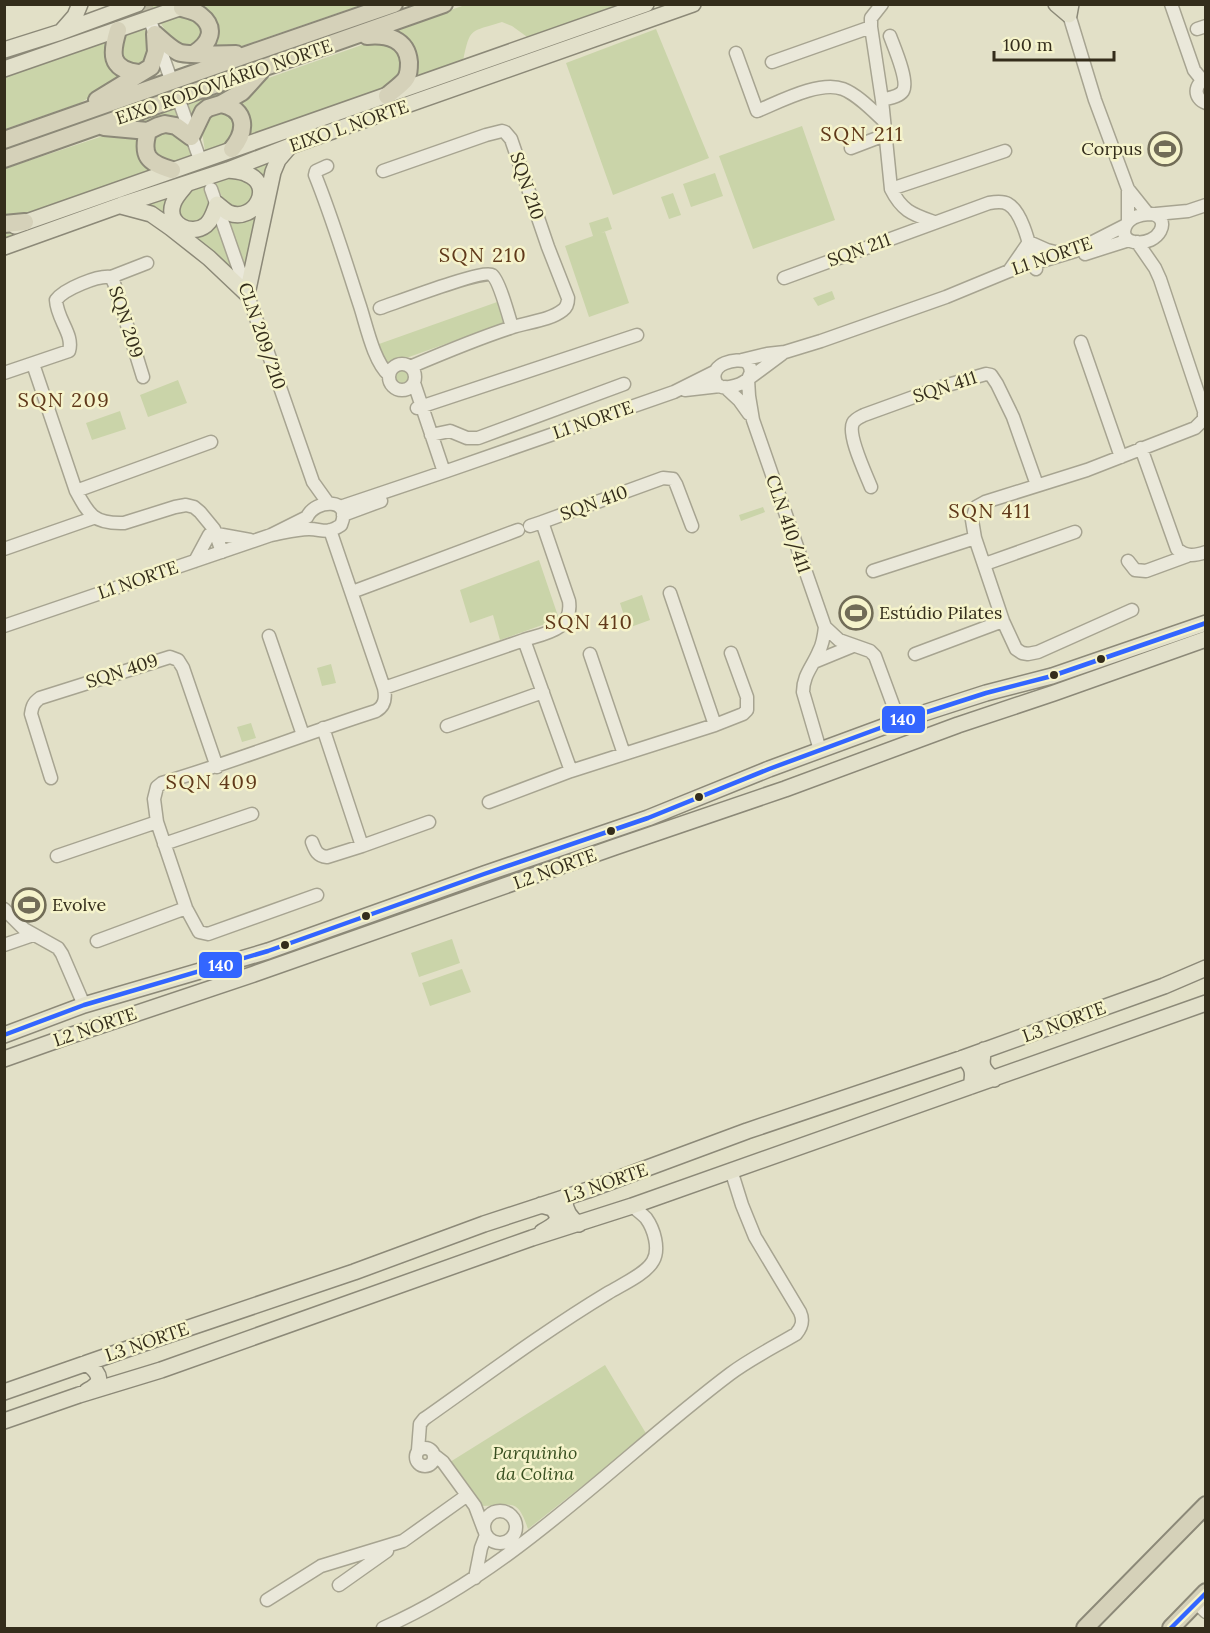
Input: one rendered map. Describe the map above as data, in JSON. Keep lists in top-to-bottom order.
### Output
{
  "streets": {
    "highway": ["EIXO RODOVIÁRIO NORTE"],
    "main road": ["EIXO L NORTE", "L2 NORTE", "L3 NORTE"],
    "street": [
      "SQN 210",
      "SQN 211",
      "L1 NORTE",
      "SQN 209",
      "CLN 209/210",
      "SQN 411",
      "SQN 410",
      "CLN 410/411",
      "SQN 409"
    ]
  },
  "crossings": [
    ["SQN 211", "L1 NORTE"],
    ["L1 NORTE", "CLN 209/210"],
    ["L1 NORTE", "CLN 410/411"]
  ],
  "districts": [
    "SQN 211",
    "SQN 210",
    "SQN 209",
    "SQN 411",
    "SQN 410",
    "SQN 409"
  ],
  "parks": ["Parquinho da Colina"],
  "places": {
    "sports": ["Corpus", "Estúdio Pilates", "Evolve"]
  },
  "lines": ["transit line 140"],
  "scale_bar": "100 m"
}
